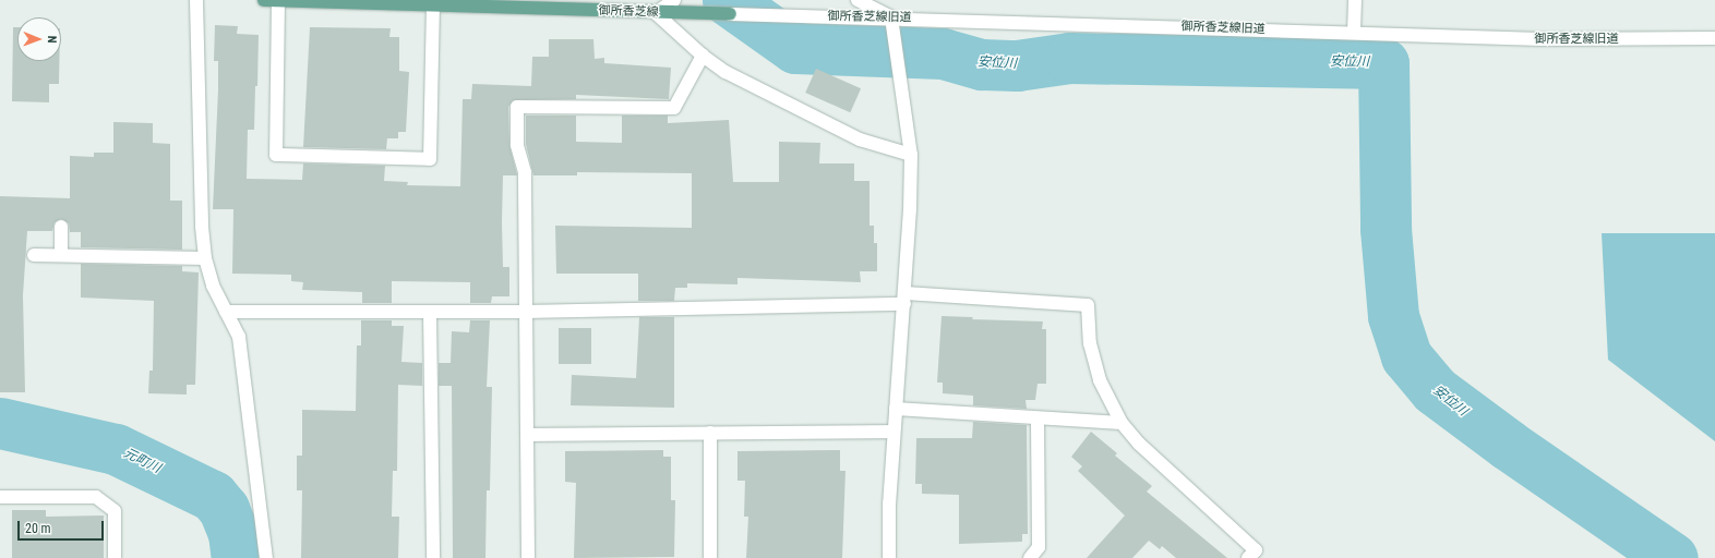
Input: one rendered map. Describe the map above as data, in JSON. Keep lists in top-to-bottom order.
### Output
{
  "streets": {
    "main road": ["御所香芝線"],
    "street": ["御所香芝線旧道"]
  },
  "crossings": [
    ["御所香芝線", "御所香芝線旧道"]
  ],
  "water": ["安位川", "元町川"],
  "scale_bar": "20 m",
  "north": "right"
}
